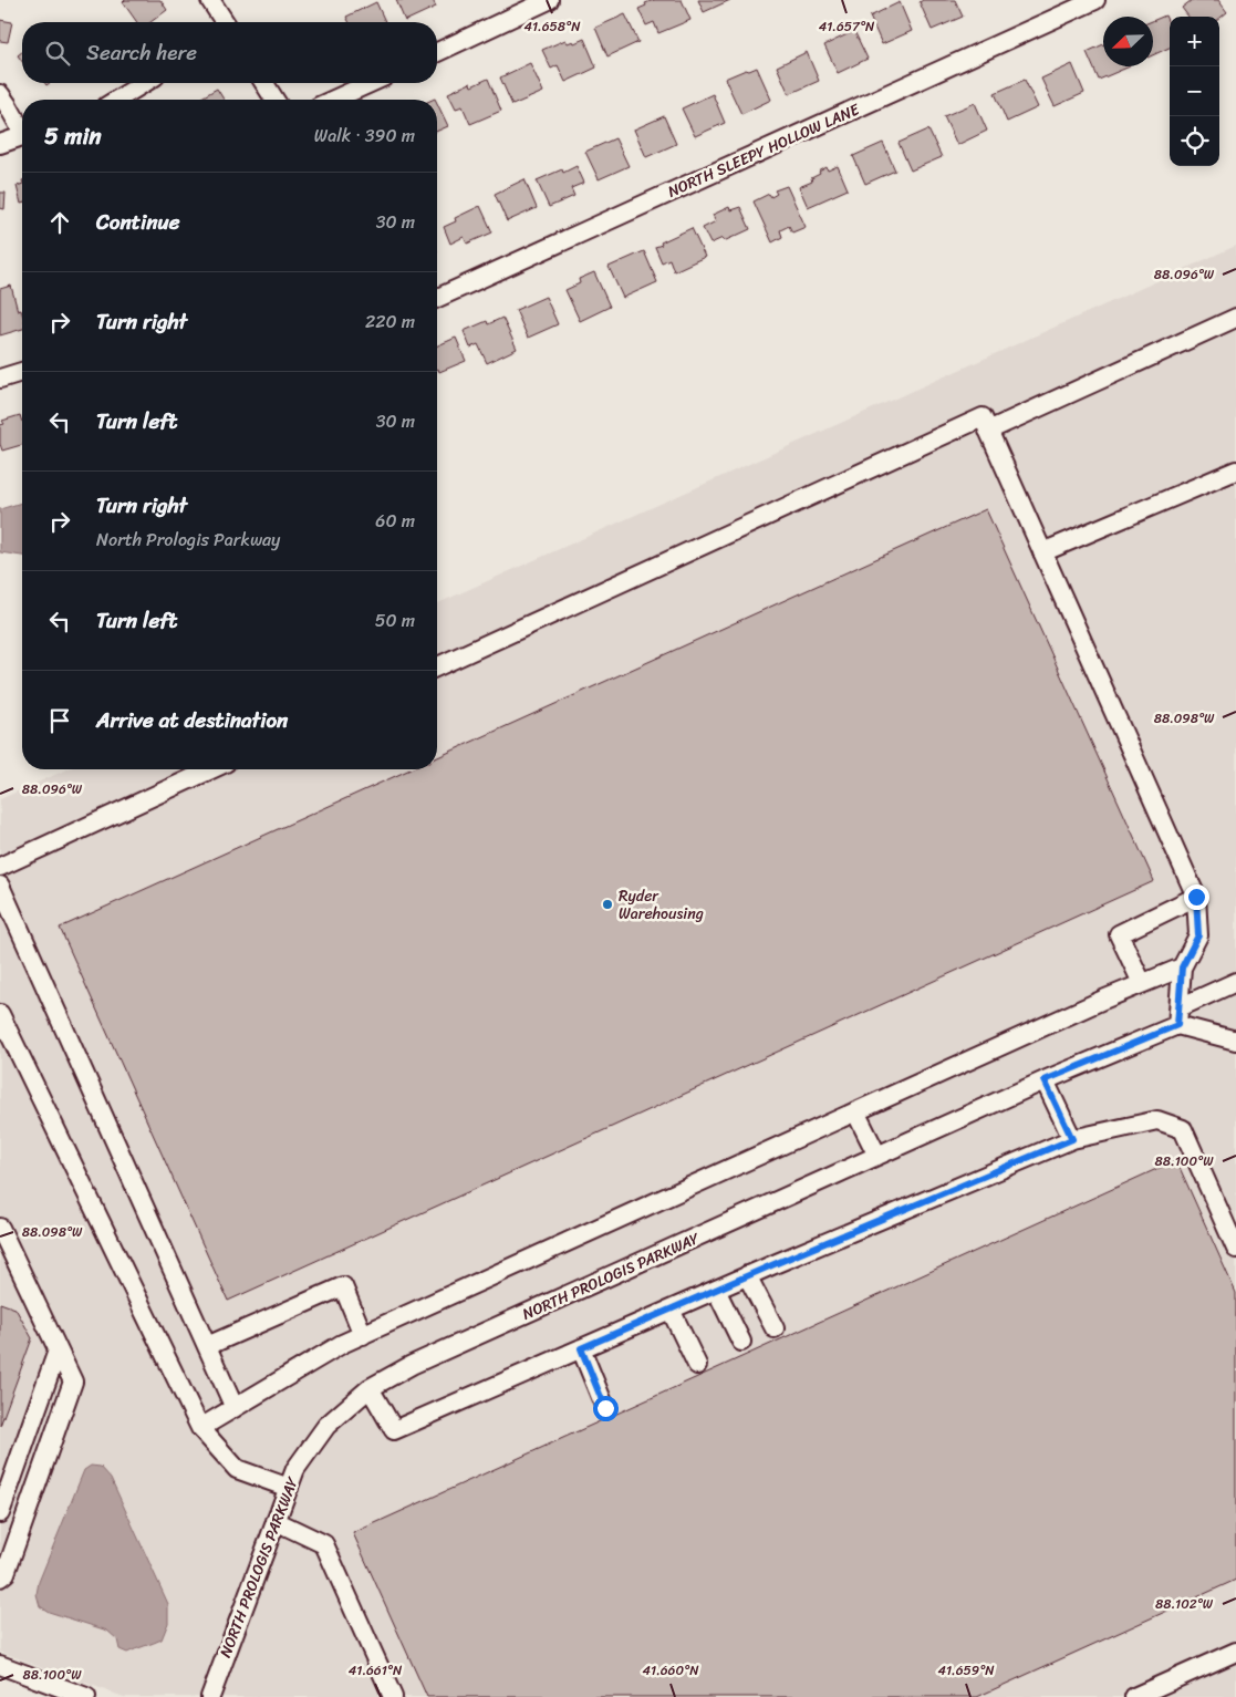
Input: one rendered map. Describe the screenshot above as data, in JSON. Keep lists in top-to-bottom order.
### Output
{
  "streets": {
    "street": ["NORTH SLEEPY HOLLOW LANE", "NORTH PROLOGIS PARKWAY"]
  },
  "places": ["Ryder Warehousing"],
  "north": "bottom left",
  "page": {
    "map_buttons": ["+", "−"],
    "search": "Search here",
    "heading": ["5 min", "Walk · 390 m"],
    "list": [
      ["Continue", "30 m"],
      ["Turn right", "220 m"],
      ["Turn left", "30 m"],
      ["Turn right", "North Prologis Parkway", "60 m"],
      ["Turn left", "50 m"],
      "Arrive at destination"
    ]
  },
  "coordinates": [
    "41.658°N",
    "41.657°N",
    "88.096°W",
    "88.098°W",
    "88.100°W",
    "88.102°W",
    "41.661°N",
    "41.660°N",
    "41.659°N"
  ]
}
